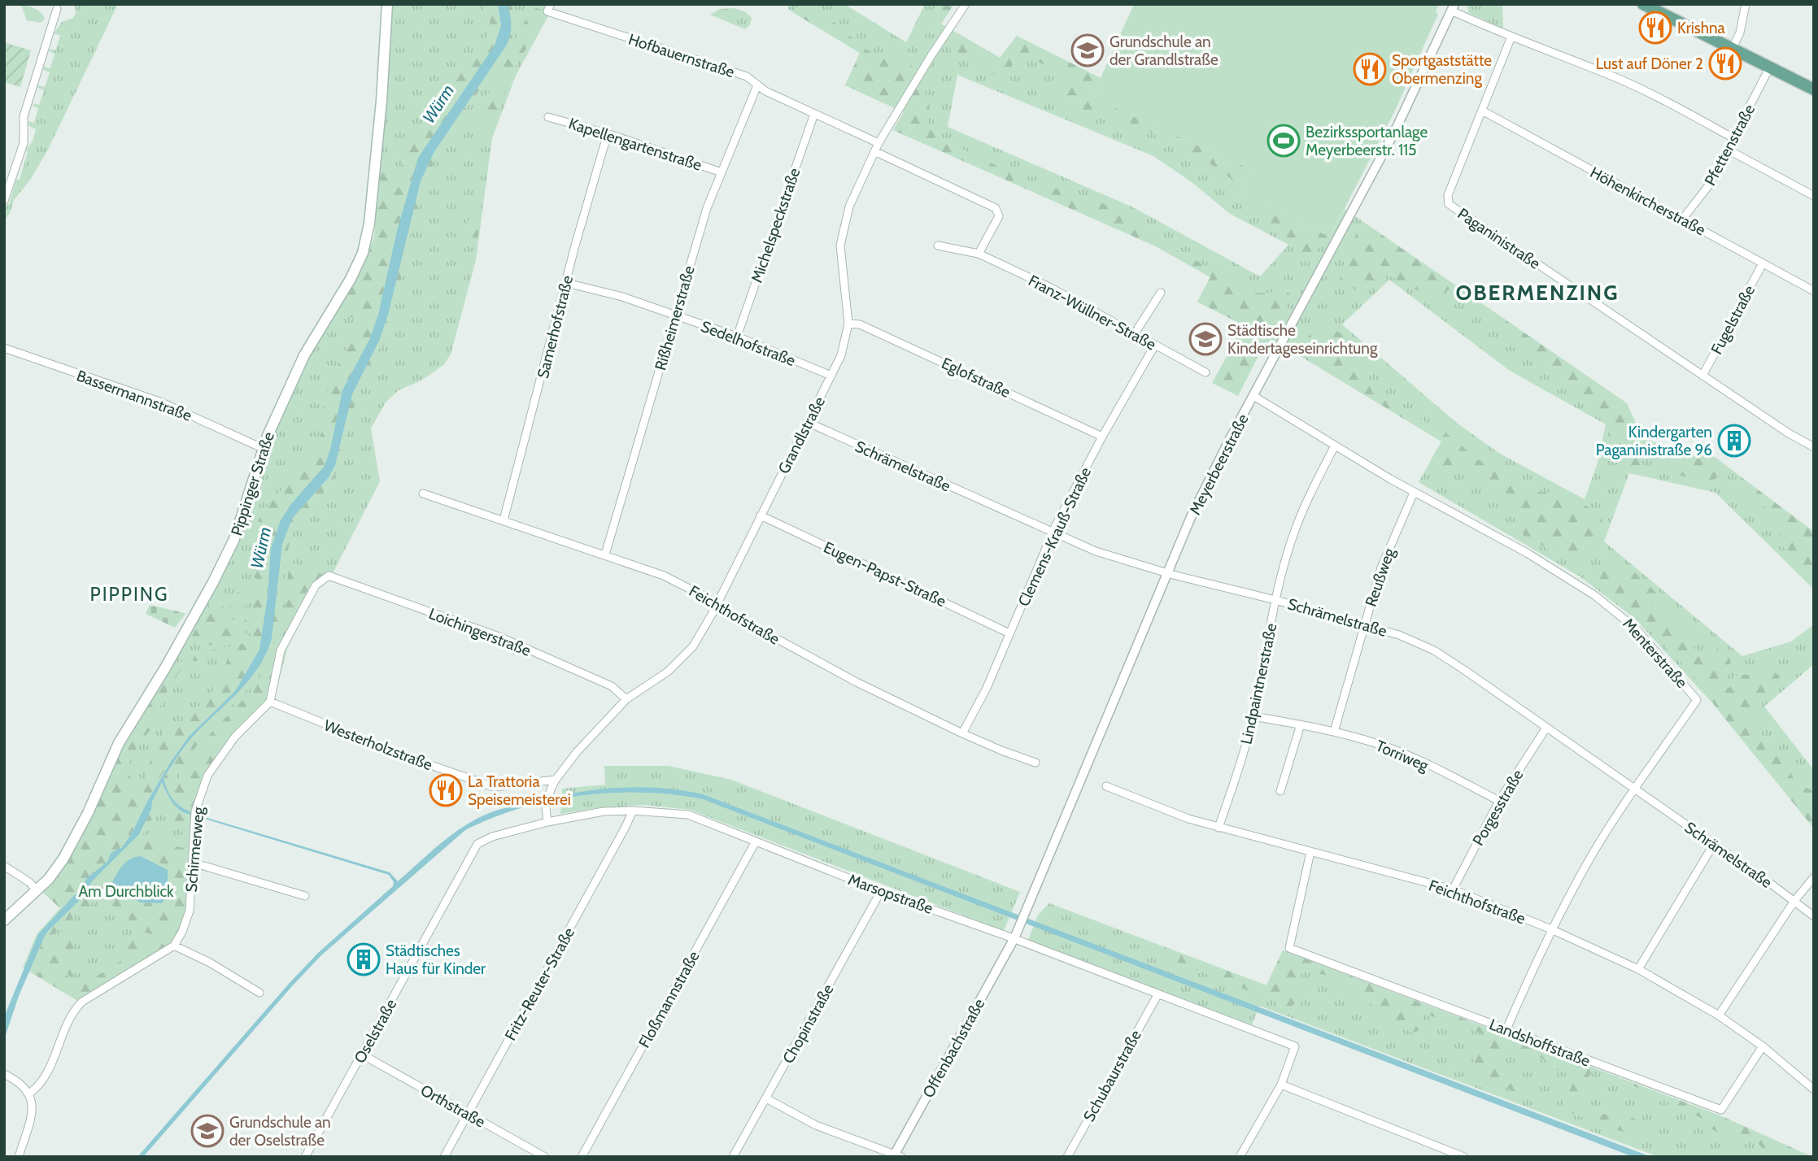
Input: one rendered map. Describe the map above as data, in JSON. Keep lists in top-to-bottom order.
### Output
{
  "streets": {
    "main road": ["Pippinger Straße"],
    "street": [
      "Hofbauernstraße",
      "Kapellengartenstraße",
      "Pfettenstraße",
      "Höhenkircherstraße",
      "Michelspeckstraße",
      "Paganinistraße",
      "Franz-Wüllner-Straße",
      "Rißheimerstraße",
      "Fugelstraße",
      "Samerhofstraße",
      "Sedelhofstraße",
      "Eglofstraße",
      "Bassermannstraße",
      "Grandlstraße",
      "Meyerbeerstraße",
      "Schrämelstraße",
      "Clemens-Krauß-Straße",
      "Eugen-Papst-Straße",
      "Reußweg",
      "Feichthofstraße",
      "Loichingerstraße",
      "Menterstraße",
      "Lindpaintnerstraße",
      "Westerholzstraße",
      "Torriweg",
      "Porgesstraße",
      "Schirmerweg",
      "Marsopstraße",
      "Fritz-Reuter-Straße",
      "Floßmannstraße",
      "Chopinstraße",
      "Oselstraße",
      "Landshoffstraße",
      "Offenbachstraße",
      "Schubaurstraße",
      "Orthstraße"
    ]
  },
  "crossings": [
    ["Hofbauernstraße", "Michelspeckstraße"],
    ["Hofbauernstraße", "Rißheimerstraße"],
    ["Hofbauernstraße", "Grandlstraße"],
    ["Kapellengartenstraße", "Rißheimerstraße"],
    ["Kapellengartenstraße", "Samerhofstraße"],
    ["Pfettenstraße", "Höhenkircherstraße"],
    ["Höhenkircherstraße", "Paganinistraße"],
    ["Höhenkircherstraße", "Fugelstraße"],
    ["Michelspeckstraße", "Sedelhofstraße"],
    ["Paganinistraße", "Fugelstraße"],
    ["Franz-Wüllner-Straße", "Clemens-Krauß-Straße"],
    ["Rißheimerstraße", "Sedelhofstraße"],
    ["Rißheimerstraße", "Feichthofstraße"],
    ["Samerhofstraße", "Sedelhofstraße"],
    ["Samerhofstraße", "Feichthofstraße"],
    ["Sedelhofstraße", "Grandlstraße"],
    ["Eglofstraße", "Grandlstraße"],
    ["Eglofstraße", "Clemens-Krauß-Straße"],
    ["Bassermannstraße", "Pippinger Straße"],
    ["Grandlstraße", "Schrämelstraße"],
    ["Grandlstraße", "Eugen-Papst-Straße"],
    ["Grandlstraße", "Feichthofstraße"],
    ["Grandlstraße", "Loichingerstraße"],
    ["Grandlstraße", "Westerholzstraße"],
    ["Grandlstraße", "Marsopstraße"],
    ["Meyerbeerstraße", "Schrämelstraße"],
    ["Meyerbeerstraße", "Menterstraße"],
    ["Meyerbeerstraße", "Marsopstraße"],
    ["Meyerbeerstraße", "Offenbachstraße"],
    ["Schrämelstraße", "Clemens-Krauß-Straße"],
    ["Schrämelstraße", "Reußweg"],
    ["Schrämelstraße", "Menterstraße"],
    ["Schrämelstraße", "Lindpaintnerstraße"],
    ["Schrämelstraße", "Porgesstraße"],
    ["Clemens-Krauß-Straße", "Eugen-Papst-Straße"],
    ["Clemens-Krauß-Straße", "Feichthofstraße"],
    ["Reußweg", "Menterstraße"],
    ["Reußweg", "Torriweg"],
    ["Feichthofstraße", "Menterstraße"],
    ["Feichthofstraße", "Lindpaintnerstraße"],
    ["Feichthofstraße", "Porgesstraße"],
    ["Feichthofstraße", "Landshoffstraße"],
    ["Loichingerstraße", "Westerholzstraße"],
    ["Loichingerstraße", "Schirmerweg"],
    ["Menterstraße", "Lindpaintnerstraße"],
    ["Menterstraße", "Landshoffstraße"],
    ["Lindpaintnerstraße", "Torriweg"],
    ["Westerholzstraße", "Schirmerweg"],
    ["Torriweg", "Porgesstraße"],
    ["Marsopstraße", "Fritz-Reuter-Straße"],
    ["Marsopstraße", "Floßmannstraße"],
    ["Marsopstraße", "Chopinstraße"],
    ["Marsopstraße", "Oselstraße"],
    ["Marsopstraße", "Offenbachstraße"],
    ["Marsopstraße", "Schubaurstraße"],
    ["Fritz-Reuter-Straße", "Orthstraße"],
    ["Oselstraße", "Orthstraße"]
  ],
  "districts": ["OBERMENZING", "PIPPING"],
  "water": ["Würm"],
  "parks": ["Am Durchblick"],
  "places": {
    "restaurant": [
      "Krishna",
      "Lust auf Döner 2",
      "Sportgaststätte Obermenzing",
      "La Trattoria Speisemeisterei"
    ],
    "school or university": ["Grundschule an der Grandlstraße", "Städtische Kindertageseinrichtung", "Grundschule an der Oselstraße"],
    "sports": ["Bezirkssportanlage Meyerbeerstr. 115"],
    "building": ["Kindergarten Paganinistraße 96", "Städtisches Haus für Kinder"]
  }
}
